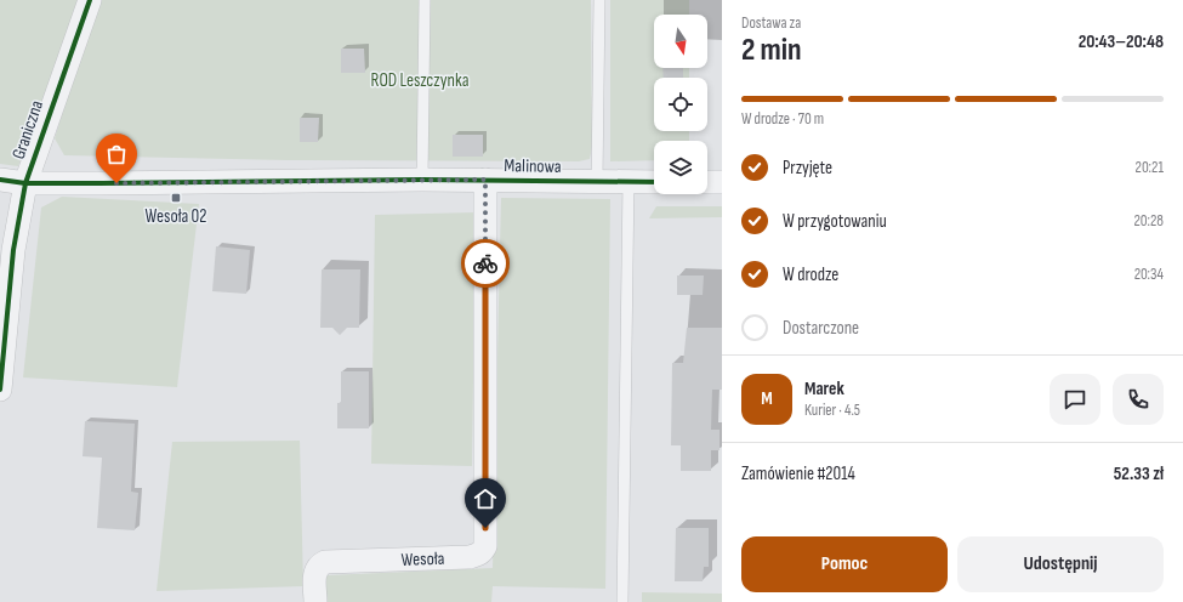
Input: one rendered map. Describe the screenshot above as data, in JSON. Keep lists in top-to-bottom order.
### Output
{
  "streets": {
    "street": ["Graniczna", "Malinowa", "Wesoła"]
  },
  "crossings": [
    ["Graniczna", "Malinowa"],
    ["Malinowa", "Wesoła"]
  ],
  "parks": ["ROD Leszczynka"],
  "places": {
    "transit": ["Wesoła 02"]
  },
  "north": "bottom",
  "page": {
    "heading": ["2 min", "Dostawa za", "20:43–20:48"],
    "panel": [
      "Marek",
      "Kurier · 4.5",
      "Zamówienie #2014",
      "52.33 zł"
    ],
    "bar": "W drodze · 70 m",
    "list": [
      ["Przyjęte", "20:21"],
      ["W przygotowaniu", "20:28"],
      ["W drodze", "20:34"],
      "Dostarczone"
    ],
    "round": "M",
    "buttons": ["Pomoc", "Udostępnij"]
  }
}
